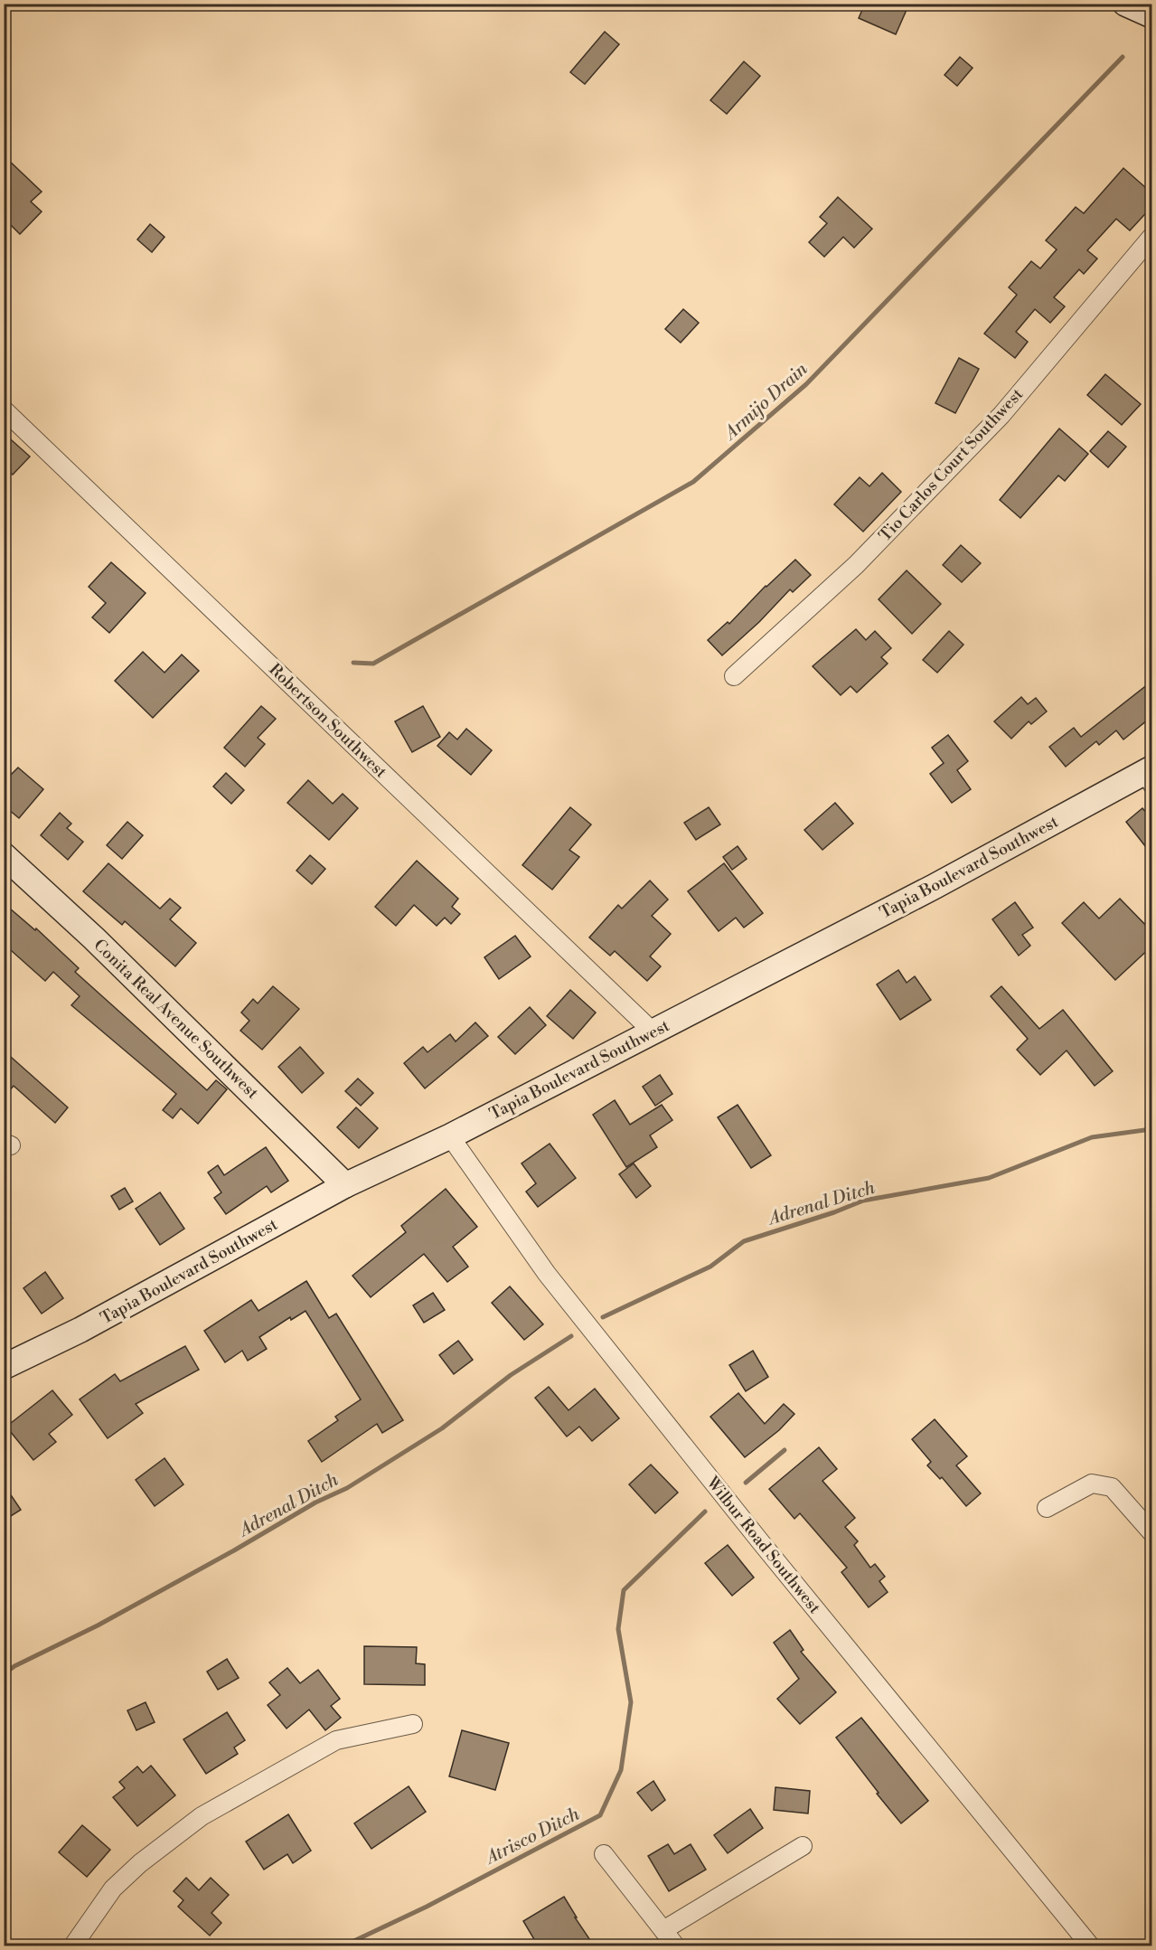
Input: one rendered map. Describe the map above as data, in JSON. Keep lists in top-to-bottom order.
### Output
{
  "streets": {
    "street": [
      "Tio Carlos Court Southwest",
      "Robertson Southwest",
      "Tapia Boulevard Southwest",
      "Conita Real Avenue Southwest",
      "Wilbur Road Southwest"
    ]
  },
  "crossings": [
    ["Robertson Southwest", "Tapia Boulevard Southwest"],
    ["Tapia Boulevard Southwest", "Conita Real Avenue Southwest"],
    ["Tapia Boulevard Southwest", "Wilbur Road Southwest"]
  ],
  "water": ["Armijo Drain", "Adrenal Ditch", "Atrisco Ditch"]
}
